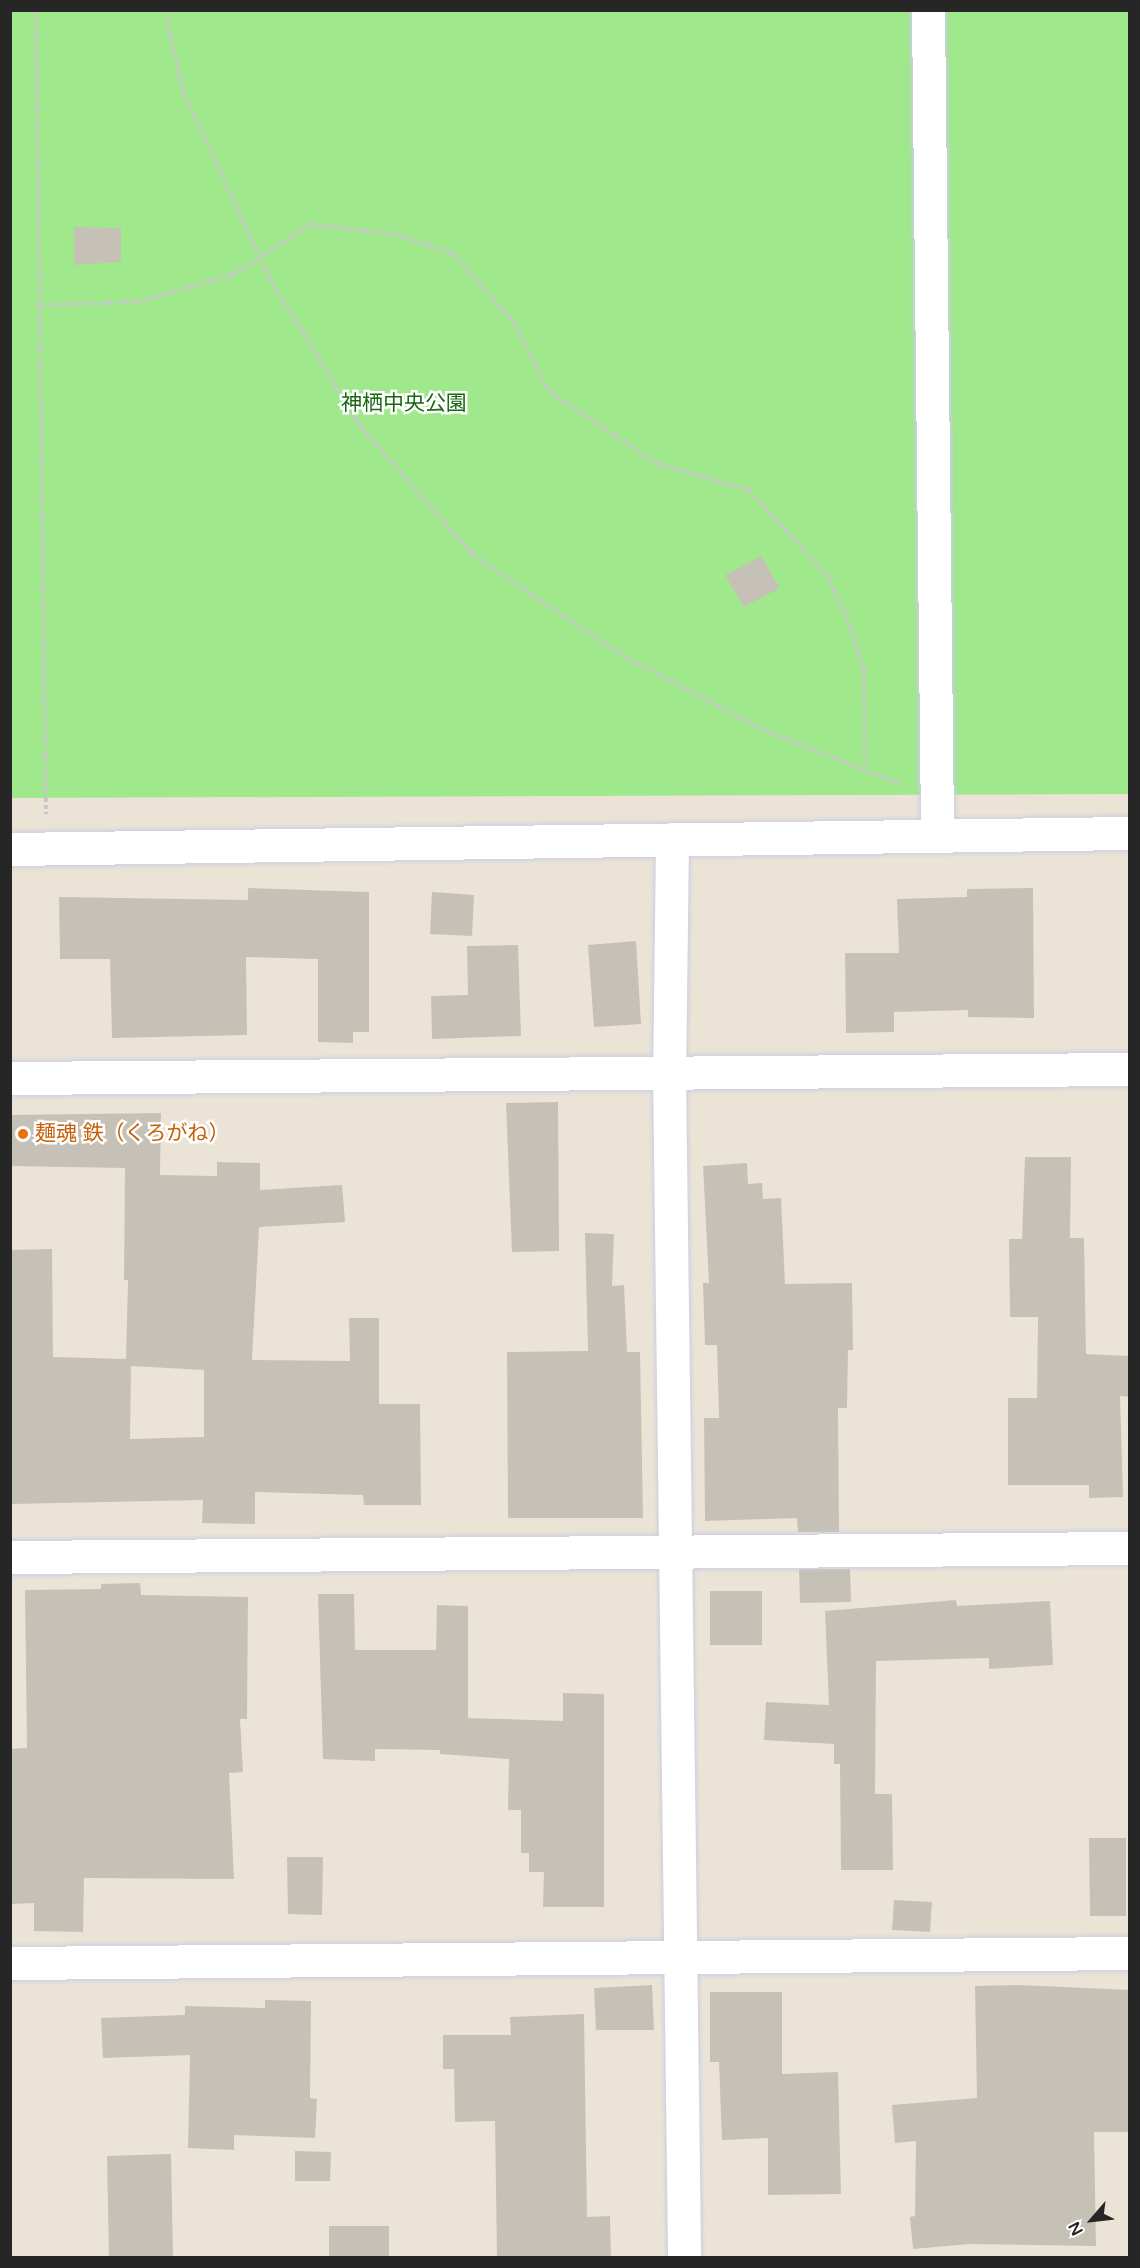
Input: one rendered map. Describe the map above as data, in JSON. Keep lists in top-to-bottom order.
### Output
{
  "parks": ["神栖中央公園"],
  "places": ["麺魂 鉄（くろがね）"],
  "north": "bottom left"
}
